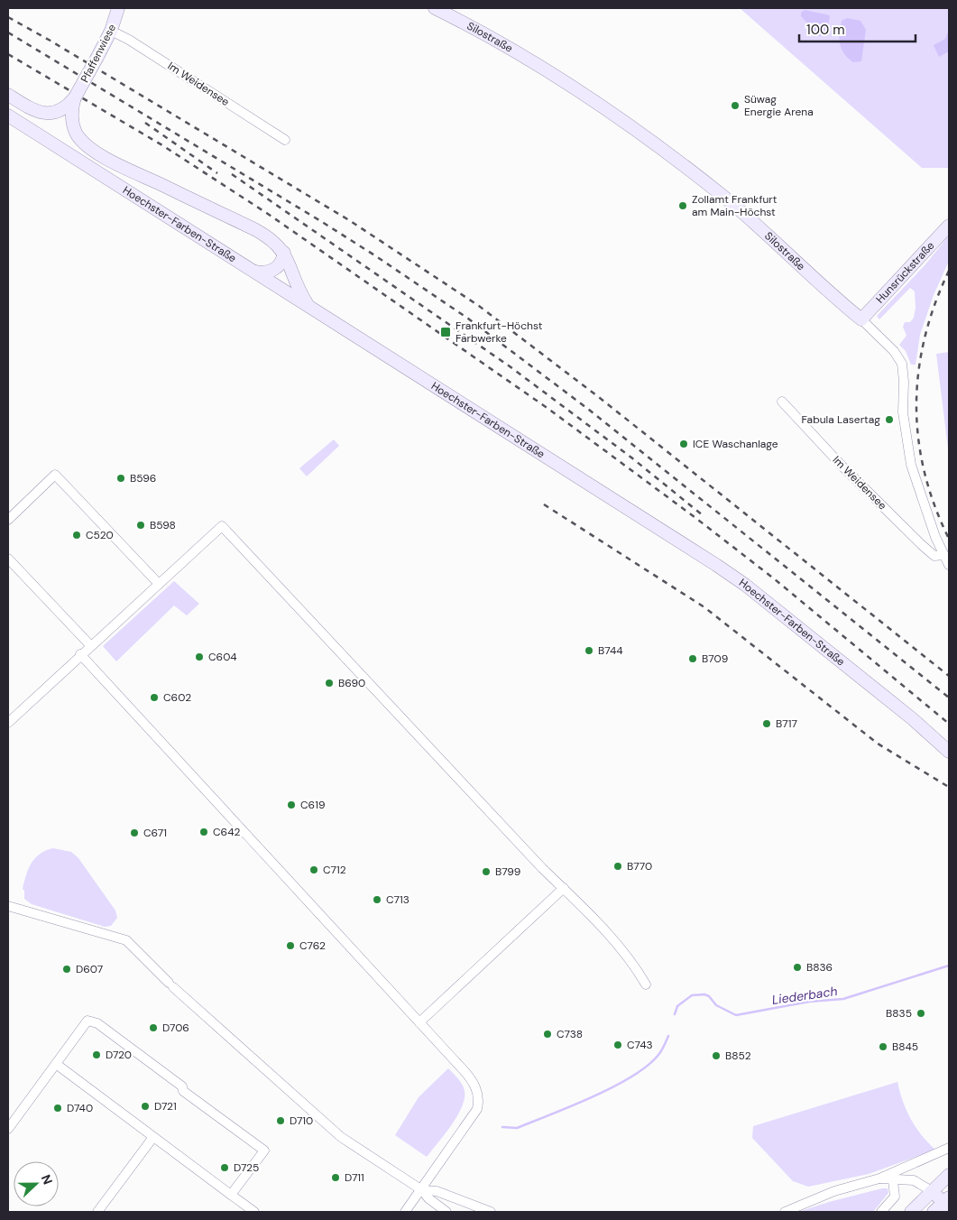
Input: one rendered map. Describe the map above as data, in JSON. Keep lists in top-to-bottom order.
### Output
{
  "streets": {
    "main road": [
      "Silostraße",
      "Pfaffenwiese",
      "Hoechster-Farben-Straße",
      "Hunsrückstraße"
    ],
    "street": ["Im Weidensee"]
  },
  "crossings": [
    ["Silostraße", "Im Weidensee"],
    ["Silostraße", "Hunsrückstraße"],
    ["Pfaffenwiese", "Im Weidensee"]
  ],
  "water": ["Liederbach"],
  "places": {
    "other": [
      "Süwag Energie Arena",
      "Zollamt Frankfurt am Main-Höchst",
      "Fabula Lasertag",
      "ICE Waschanlage",
      "B596",
      "B598",
      "C520",
      "B744",
      "C604",
      "B709",
      "B690",
      "C602",
      "B717",
      "C619",
      "C642",
      "C671",
      "B770",
      "C712",
      "B799",
      "C713",
      "C762",
      "B836",
      "D607",
      "B835",
      "D706",
      "C738",
      "C743",
      "B845",
      "D720",
      "B852",
      "D721",
      "D740",
      "D710",
      "D725",
      "D711"
    ],
    "transit": ["Frankfurt-Höchst Farbwerke"]
  },
  "scale_bar": "100 m",
  "north": "right"
}
